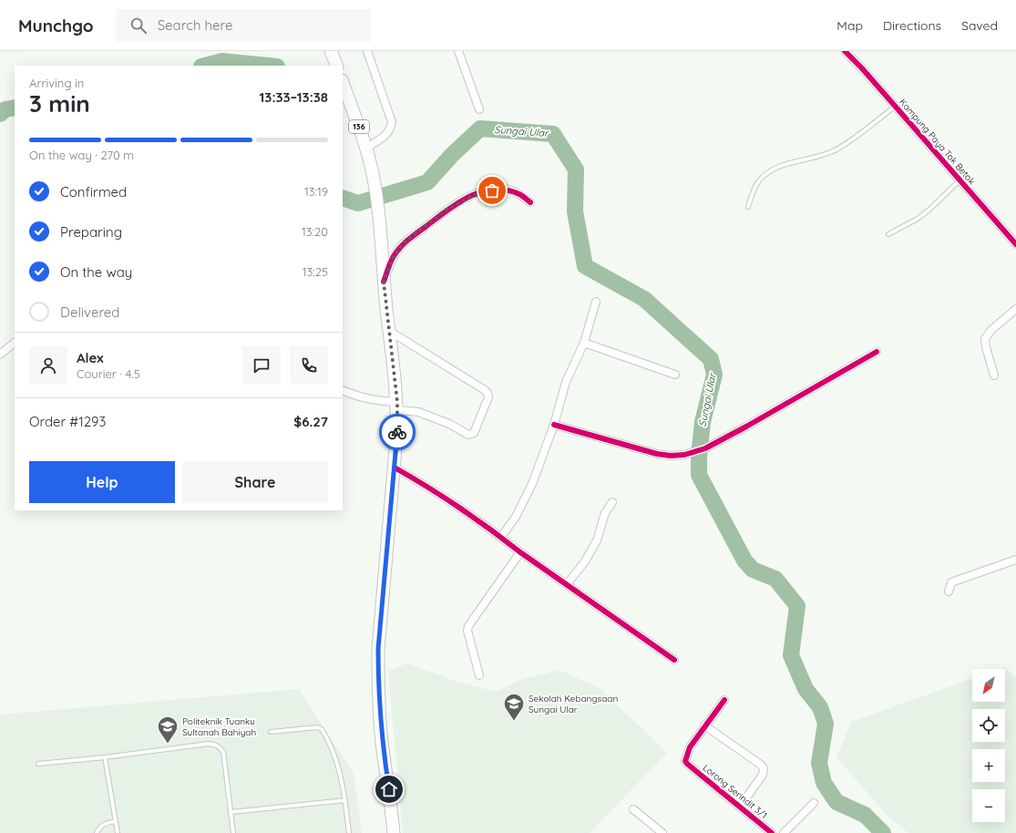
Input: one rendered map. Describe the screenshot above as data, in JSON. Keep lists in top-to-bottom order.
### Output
{
  "streets": {
    "main road": ["136"],
    "street": ["Kampung Paya Tok Betok", "Lorong Serindit 3/1"]
  },
  "water": ["Sungai Ular"],
  "places": {
    "school or university": ["Sekolah Kebangsaan Sungai Ular", "Politeknik Tuanku Sultanah Bahiyah"]
  },
  "north": "bottom left",
  "page": {
    "header": "Munchgo",
    "search": "Search here",
    "nav": ["Map", "Directions", "Saved"],
    "heading": ["3 min", "Arriving in", "13:33–13:38"],
    "panel": [
      "Alex",
      "Courier · 4.5",
      "Order #1293",
      "$6.27"
    ],
    "bar": "On the way · 270 m",
    "list": [
      ["Confirmed", "13:19"],
      ["Preparing", "13:20"],
      ["On the way", "13:25"],
      "Delivered"
    ],
    "buttons": ["Help", "Share"],
    "map_buttons": ["+", "−"]
  }
}
